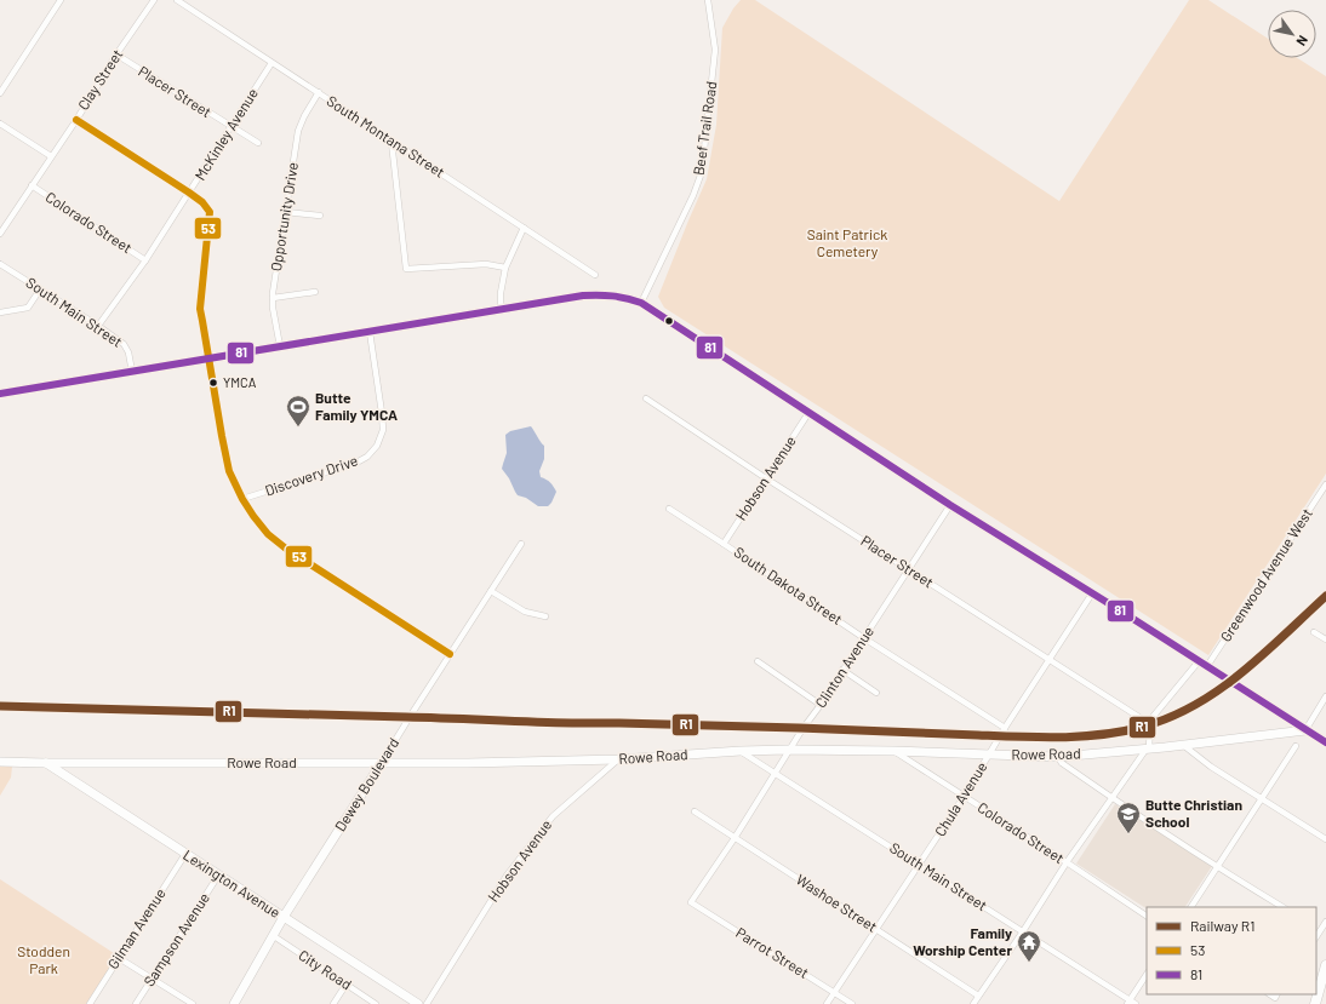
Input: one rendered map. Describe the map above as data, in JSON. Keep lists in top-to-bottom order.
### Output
{
  "streets": {
    "street": [
      "Clay Street",
      "Placer Street",
      "Beef Trail Road",
      "McKinley Avenue",
      "South Montana Street",
      "Opportunity Drive",
      "Colorado Street",
      "South Main Street",
      "Discovery Drive",
      "Hobson Avenue",
      "Greenwood Avenue West",
      "South Dakota Street",
      "Clinton Avenue",
      "Rowe Road",
      "Dewey Boulevard",
      "Chula Avenue",
      "Lexington Avenue",
      "Washoe Street",
      "Gilman Avenue",
      "Sampson Avenue",
      "Parrot Street",
      "City Road"
    ]
  },
  "crossings": [
    ["Clay Street", "Placer Street"],
    ["Clay Street", "Colorado Street"],
    ["Placer Street", "McKinley Avenue"],
    ["Placer Street", "Hobson Avenue"],
    ["Placer Street", "Greenwood Avenue West"],
    ["Placer Street", "Clinton Avenue"],
    ["Placer Street", "Chula Avenue"],
    ["McKinley Avenue", "South Montana Street"],
    ["McKinley Avenue", "Colorado Street"],
    ["McKinley Avenue", "South Main Street"],
    ["South Montana Street", "Opportunity Drive"],
    ["Colorado Street", "Rowe Road"],
    ["Colorado Street", "Chula Avenue"],
    ["South Main Street", "Clinton Avenue"],
    ["South Main Street", "Rowe Road"],
    ["South Main Street", "Chula Avenue"],
    ["Hobson Avenue", "South Dakota Street"],
    ["Hobson Avenue", "Rowe Road"],
    ["South Dakota Street", "Clinton Avenue"],
    ["South Dakota Street", "Chula Avenue"],
    ["Clinton Avenue", "Rowe Road"],
    ["Clinton Avenue", "Washoe Street"],
    ["Clinton Avenue", "Parrot Street"],
    ["Rowe Road", "Dewey Boulevard"],
    ["Rowe Road", "Chula Avenue"],
    ["Rowe Road", "Lexington Avenue"],
    ["Dewey Boulevard", "Lexington Avenue"],
    ["Dewey Boulevard", "City Road"],
    ["Chula Avenue", "Washoe Street"],
    ["Chula Avenue", "Parrot Street"],
    ["Lexington Avenue", "Gilman Avenue"],
    ["Lexington Avenue", "Sampson Avenue"]
  ],
  "parks": ["Saint Patrick Cemetery", "Stodden Park"],
  "places": {
    "other": ["YMCA"],
    "sports": ["Butte Family YMCA"],
    "school or university": ["Butte Christian School"],
    "temple": ["Family Worship Center"]
  },
  "lines": ["transit line 53", "transit line 81", "rail line R1"],
  "legend": ["Railway R1", "53", "81"],
  "north": "bottom right"
}
